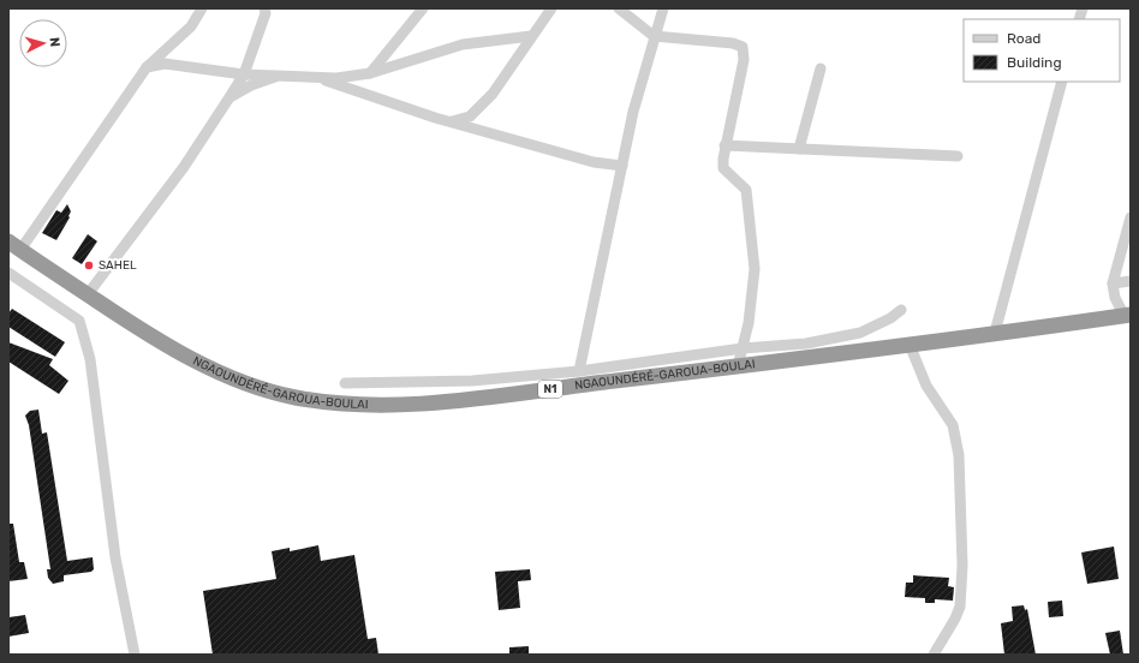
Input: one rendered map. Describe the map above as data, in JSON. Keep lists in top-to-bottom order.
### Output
{
  "streets": {
    "highway": ["NGAOUNDÉRÉ-GAROUA-BOULAI", "N1"]
  },
  "places": ["SAHEL"],
  "legend": ["Road", "Building"],
  "north": "right"
}
